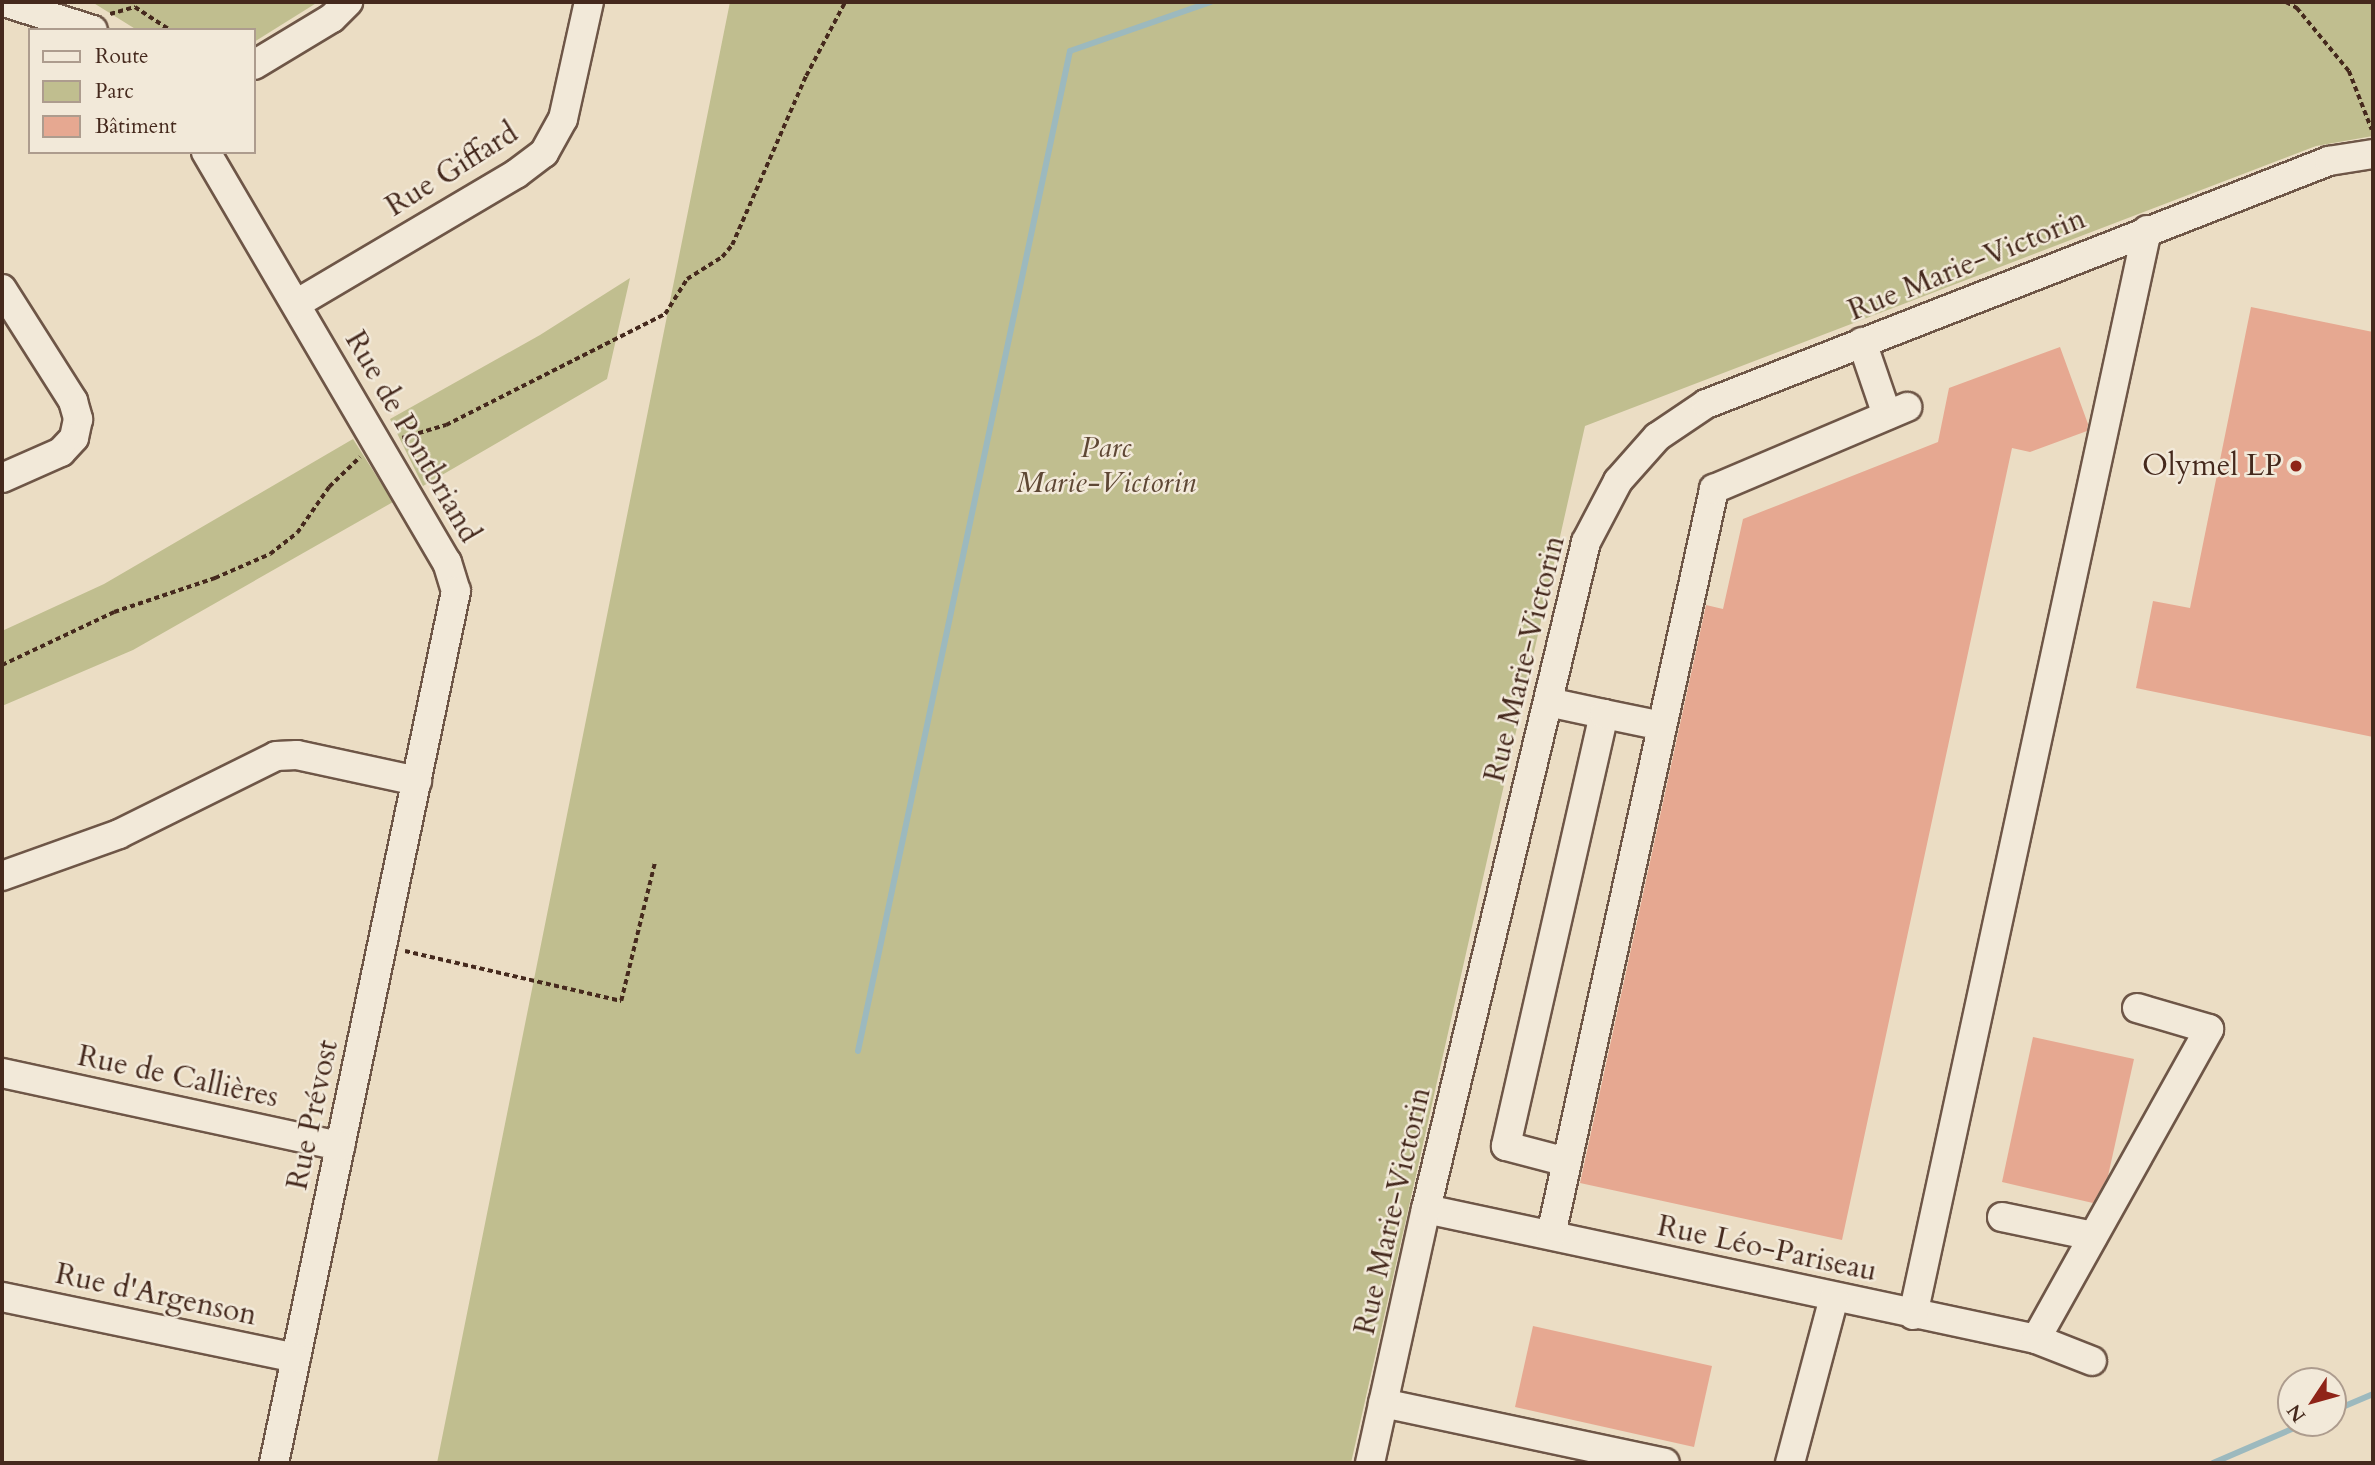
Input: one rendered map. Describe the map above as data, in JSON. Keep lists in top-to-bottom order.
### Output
{
  "streets": {
    "street": [
      "Rue Giffard",
      "Rue Marie-Victorin",
      "Rue de Pontbriand",
      "Rue de Callières",
      "Rue Prévost",
      "Rue Léo-Pariseau",
      "Rue d'Argenson"
    ]
  },
  "crossings": [
    ["Rue Giffard", "Rue de Pontbriand"],
    ["Rue Marie-Victorin", "Rue Léo-Pariseau"],
    ["Rue de Pontbriand", "Rue Prévost"],
    ["Rue de Callières", "Rue Prévost"],
    ["Rue Prévost", "Rue d'Argenson"]
  ],
  "parks": ["Parc Marie-Victorin"],
  "places": ["Olymel LP"],
  "legend": ["Route", "Parc", "Bâtiment"],
  "north": "bottom left"
}
